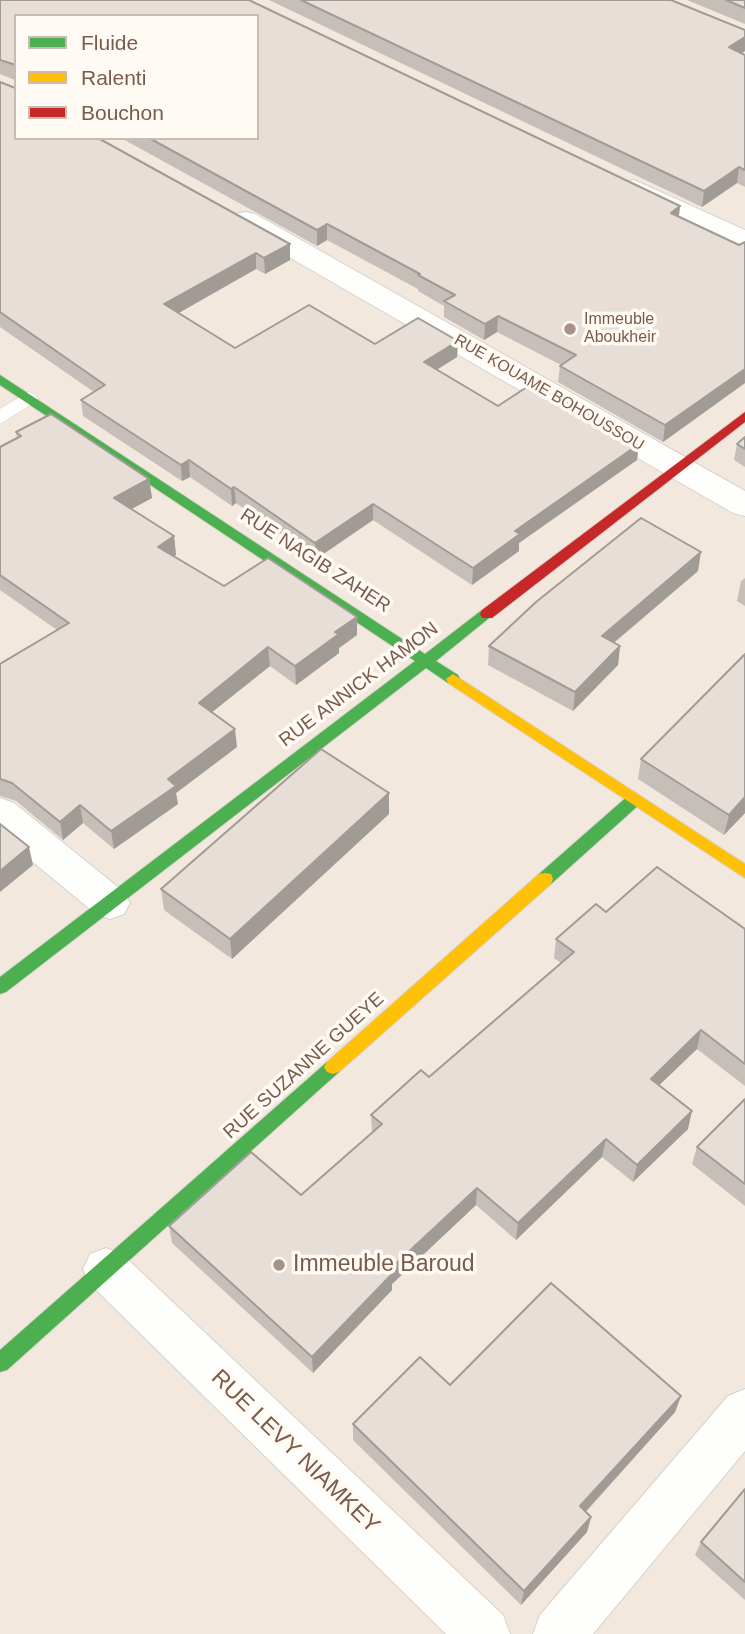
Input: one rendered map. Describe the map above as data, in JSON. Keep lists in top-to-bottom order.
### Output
{
  "streets": {
    "street": [
      "RUE KOUAME BOHOUSSOU",
      "RUE NAGIB ZAHER",
      "RUE ANNICK HAMON",
      "RUE SUZANNE GUEYE",
      "RUE LEVY NIAMKEY"
    ]
  },
  "crossings": [
    ["RUE KOUAME BOHOUSSOU", "RUE ANNICK HAMON"],
    ["RUE NAGIB ZAHER", "RUE ANNICK HAMON"],
    ["RUE NAGIB ZAHER", "RUE SUZANNE GUEYE"],
    ["RUE SUZANNE GUEYE", "RUE LEVY NIAMKEY"]
  ],
  "places": ["Immeuble Aboukheir", "Immeuble Baroud"],
  "legend": ["Fluide", "Ralenti", "Bouchon"]
}
